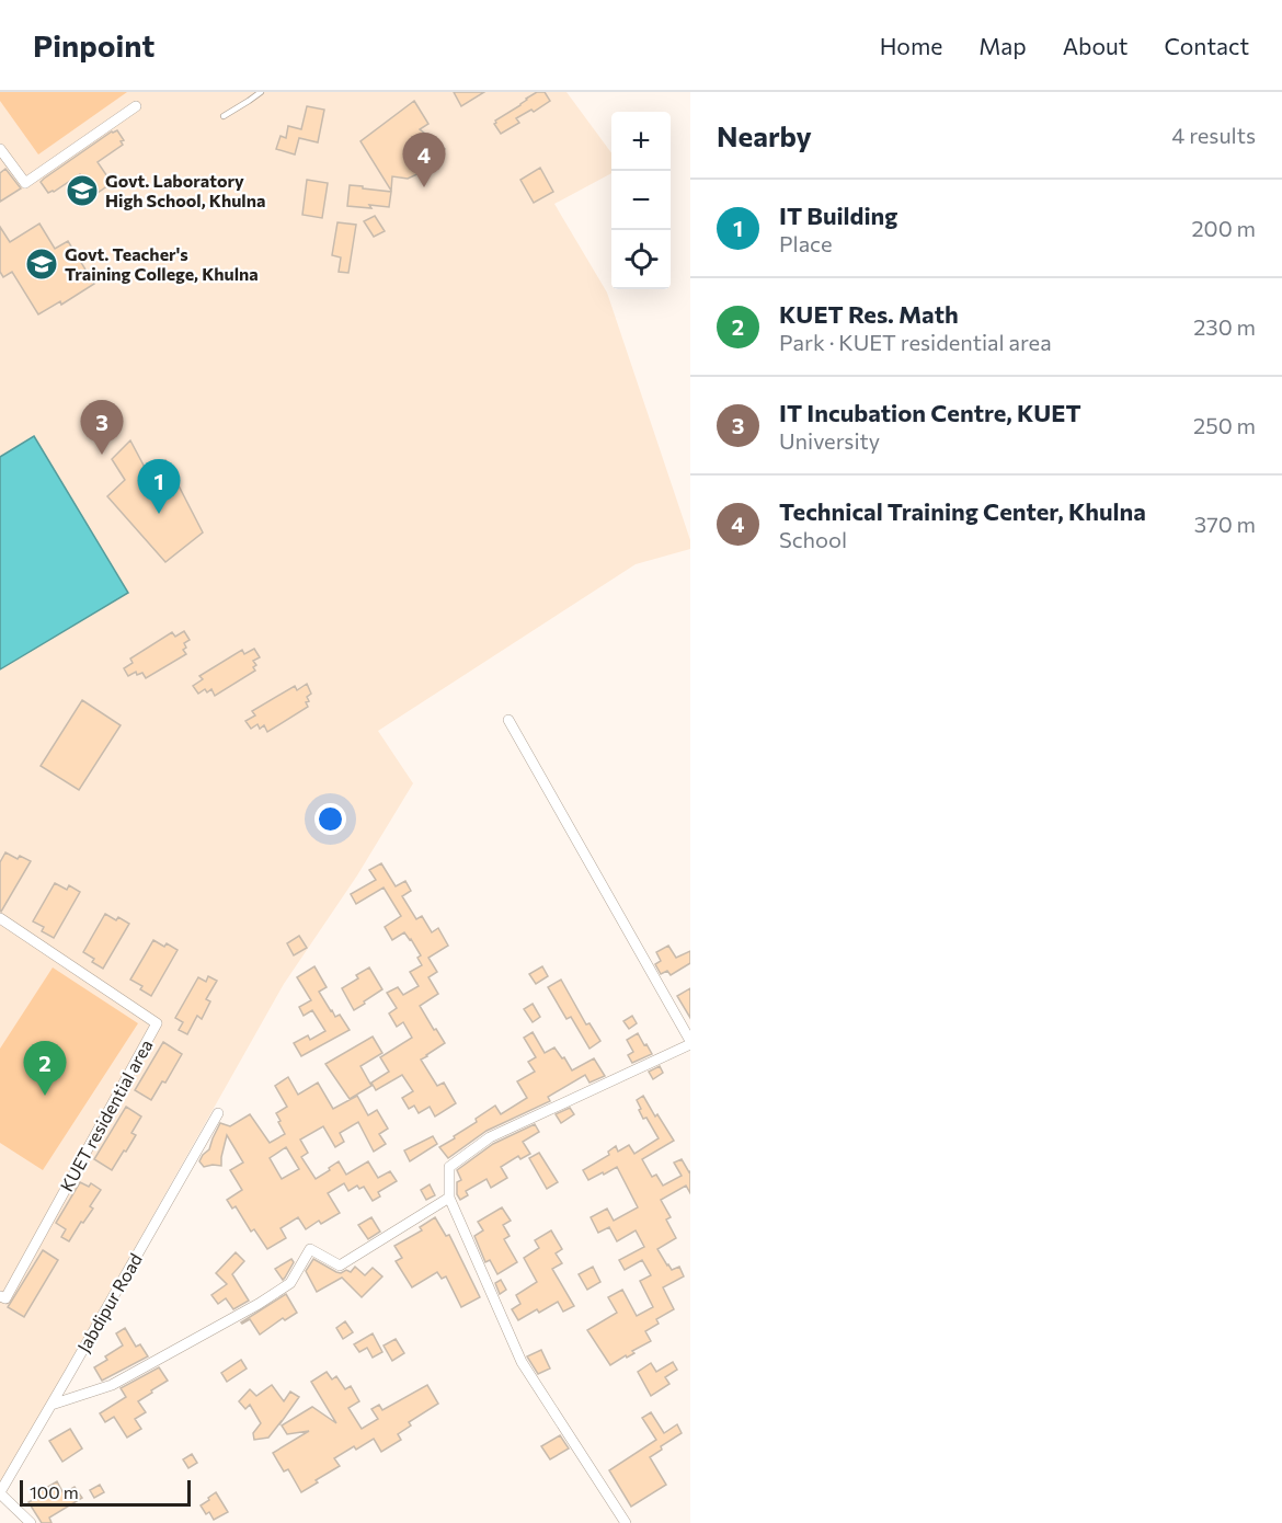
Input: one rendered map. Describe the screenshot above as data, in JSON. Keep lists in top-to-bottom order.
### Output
{
  "streets": {
    "street": ["KUET residential area", "Jabdipur Road"]
  },
  "places": {
    "school or university": ["Govt. Laboratory High School, Khulna", "Govt. Teacher's Training College, Khulna"]
  },
  "scale_bar": "100 m",
  "page": {
    "header": "Pinpoint",
    "nav": [
      "Home",
      "Map",
      "About",
      "Contact"
    ],
    "heading": ["Nearby", "4 results"],
    "map_buttons": ["+", "−"],
    "pins": [
      "4",
      "3",
      "1",
      "2"
    ],
    "list": [
      {
        "mark": "1",
        "name": "IT Building",
        "note": "Place",
        "value": "200 m"
      },
      {
        "mark": "2",
        "name": "KUET Res. Math",
        "note": "Park · KUET residential area",
        "value": "230 m"
      },
      {
        "mark": "3",
        "name": "IT Incubation Centre, KUET",
        "note": "University",
        "value": "250 m"
      },
      {
        "mark": "4",
        "name": "Technical Training Center, Khulna",
        "note": "School",
        "value": "370 m"
      }
    ],
    "scale": "100 m"
  }
}
